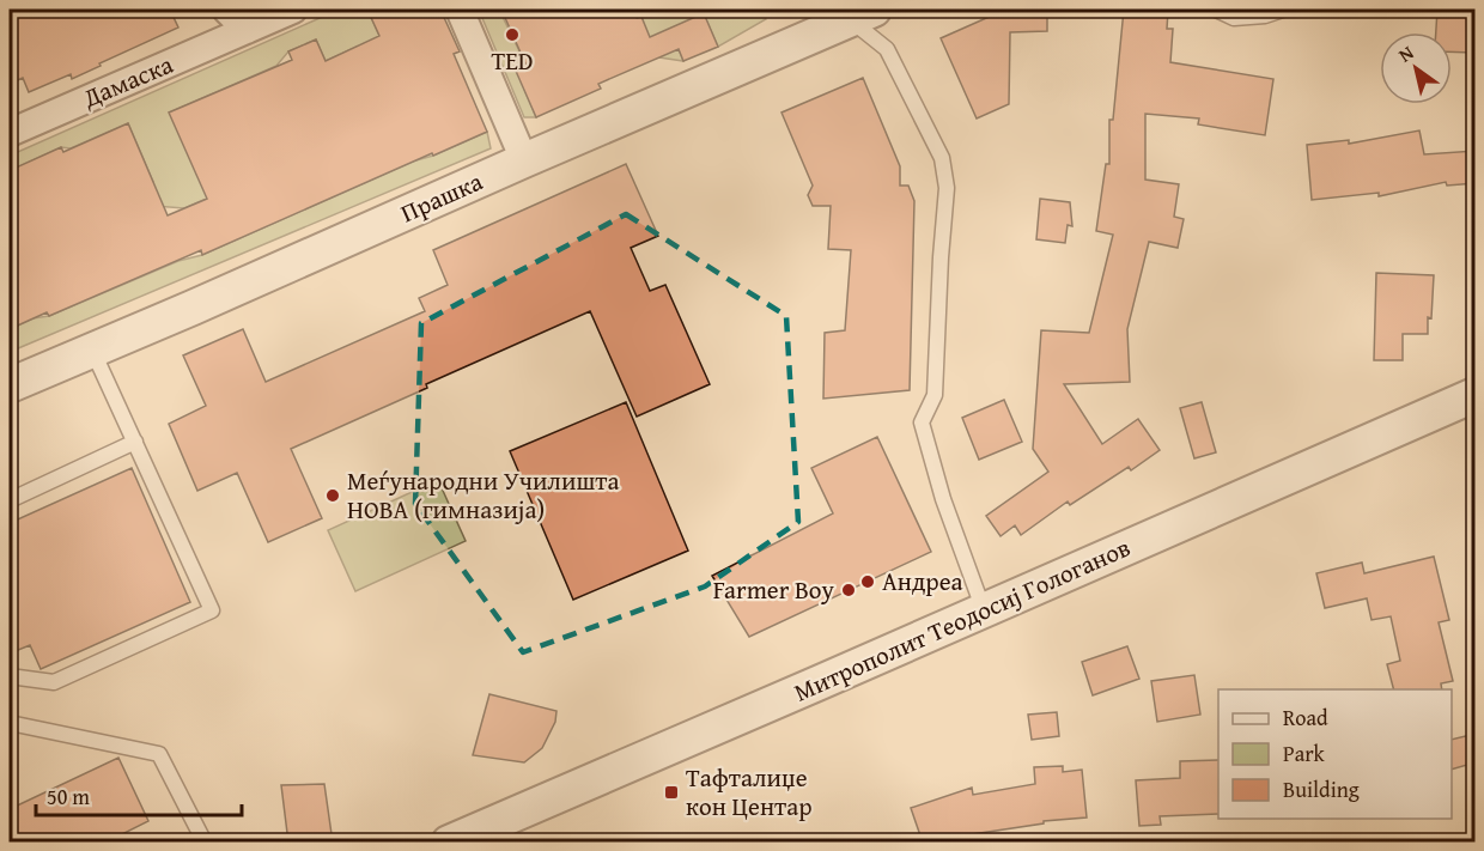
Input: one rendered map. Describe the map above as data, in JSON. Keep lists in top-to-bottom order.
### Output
{
  "streets": {
    "street": ["Дамаска", "Прашка", "Митрополит Теодосиј Гологанов"]
  },
  "places": {
    "other": [
      "TED",
      "Меѓународни Училишта НОВА (гимназија)",
      "Андреа",
      "Farmer Boy"
    ],
    "transit": ["Тафталиџе кон Центар"]
  },
  "legend": ["Road", "Park", "Building"],
  "scale_bar": "50 m",
  "north": "top left"
}
